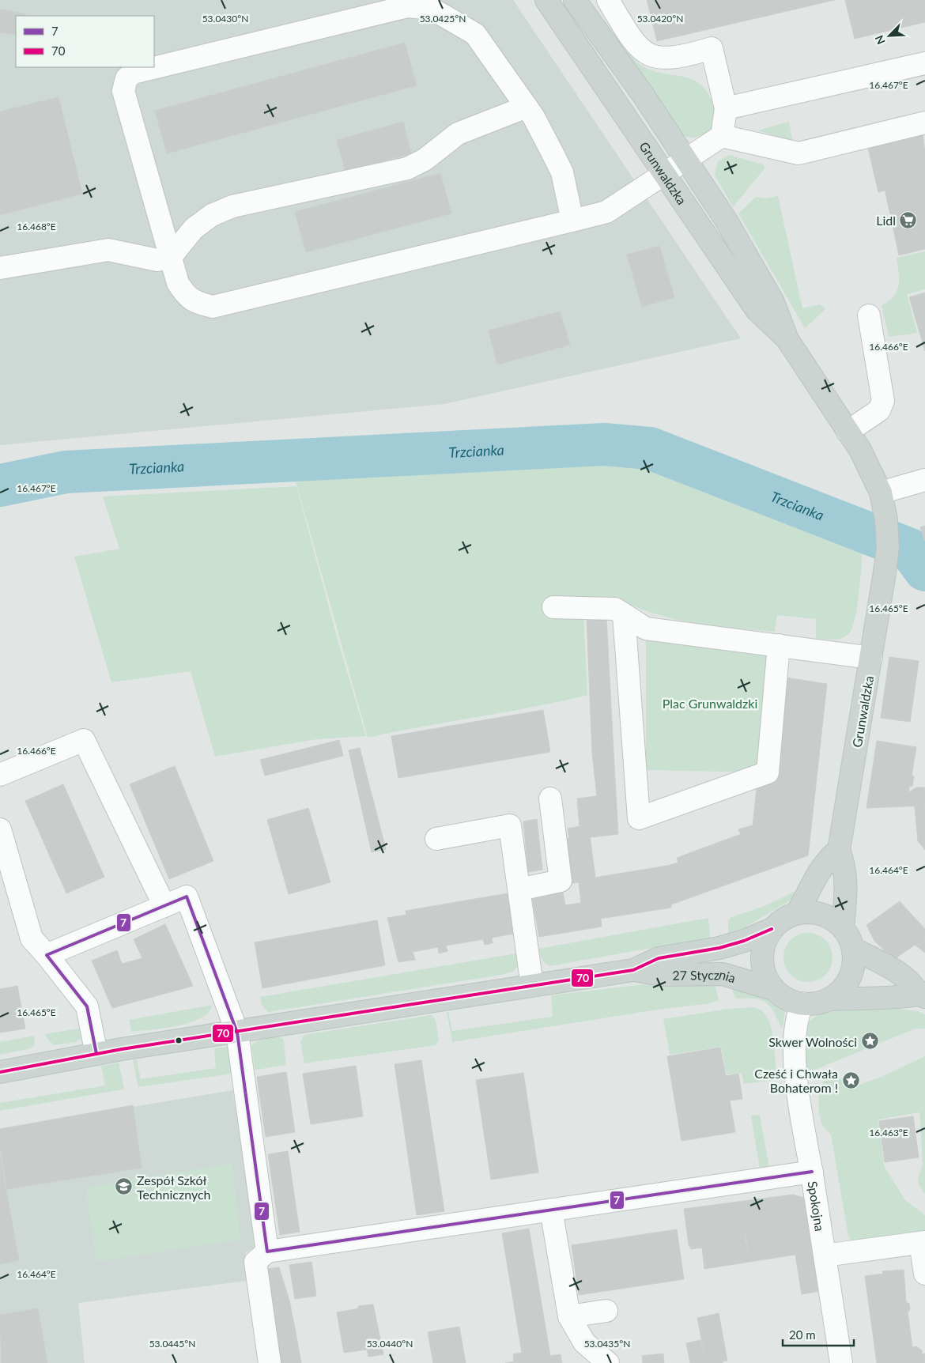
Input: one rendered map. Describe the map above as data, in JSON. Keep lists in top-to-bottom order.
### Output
{
  "streets": {
    "main road": ["Grunwaldzka", "27 Stycznia"],
    "street": ["Spokojna"]
  },
  "crossings": [
    ["Grunwaldzka", "27 Stycznia"],
    ["Grunwaldzka", "Spokojna"],
    ["27 Stycznia", "Spokojna"]
  ],
  "water": ["Trzcianka"],
  "parks": ["Plac Grunwaldzki"],
  "places": {
    "supermarket": ["Lidl"],
    "place": ["Skwer Wolności", "Cześć i Chwała Bohaterom !"],
    "school or university": ["Zespół Szkół Technicznych"]
  },
  "lines": ["transit line 7", "transit line 70"],
  "legend": ["7", "70"],
  "scale_bar": "20 m",
  "north": "bottom left",
  "coordinates": [
    "53.0425°N",
    "53.0420°N",
    "53.0430°N",
    "16.467°E",
    "16.468°E",
    "16.466°E",
    "16.465°E",
    "16.464°E",
    "16.463°E",
    "53.0445°N",
    "53.0440°N",
    "53.0435°N"
  ]
}
